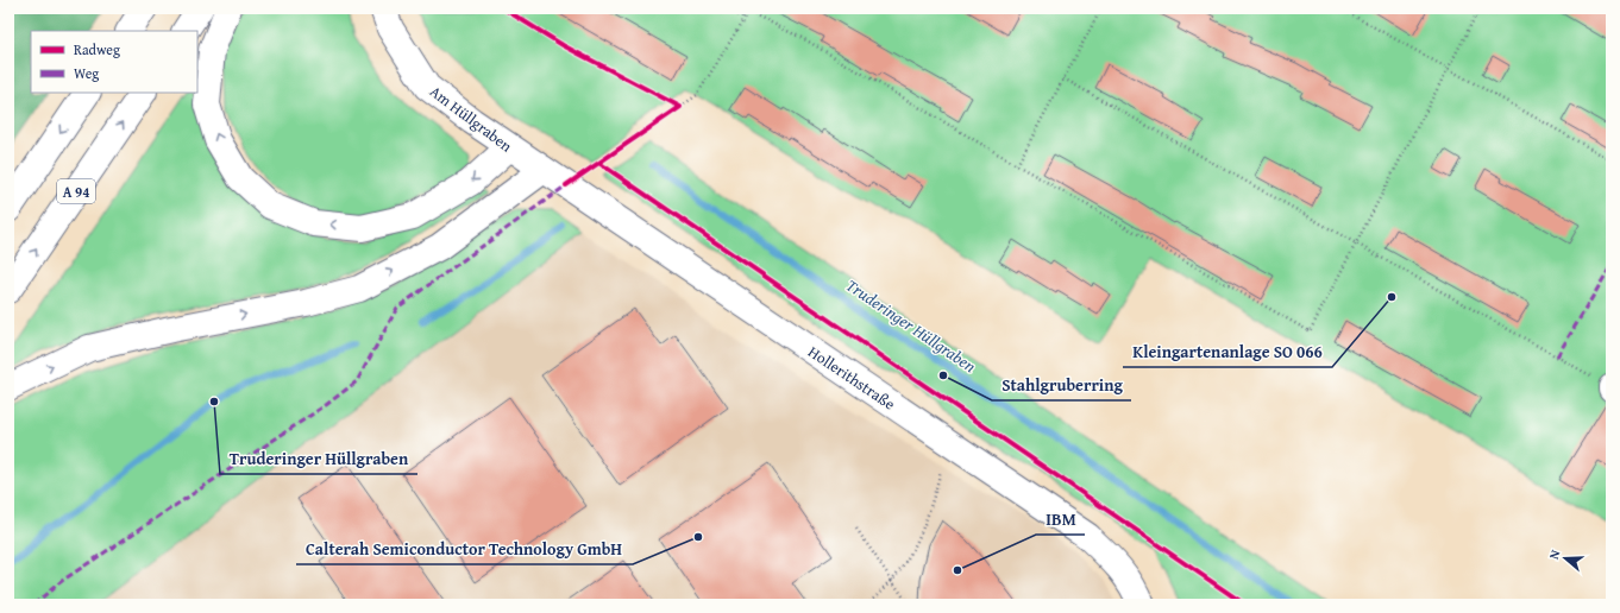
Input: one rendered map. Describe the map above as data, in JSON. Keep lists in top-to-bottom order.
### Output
{
  "streets": {
    "main road": ["Am Hüllgraben", "A 94", "Hollerithstraße"]
  },
  "crossings": [
    ["Am Hüllgraben", "Hollerithstraße"]
  ],
  "water": ["Truderinger Hüllgraben"],
  "places": [
    "Kleingartenanlage SO 066",
    "Stahlgruberring",
    "Truderinger Hüllgraben",
    "Calterah Semiconductor Technology GmbH",
    "IBM"
  ],
  "legend": ["Radweg", "Weg"],
  "north": "left"
}
